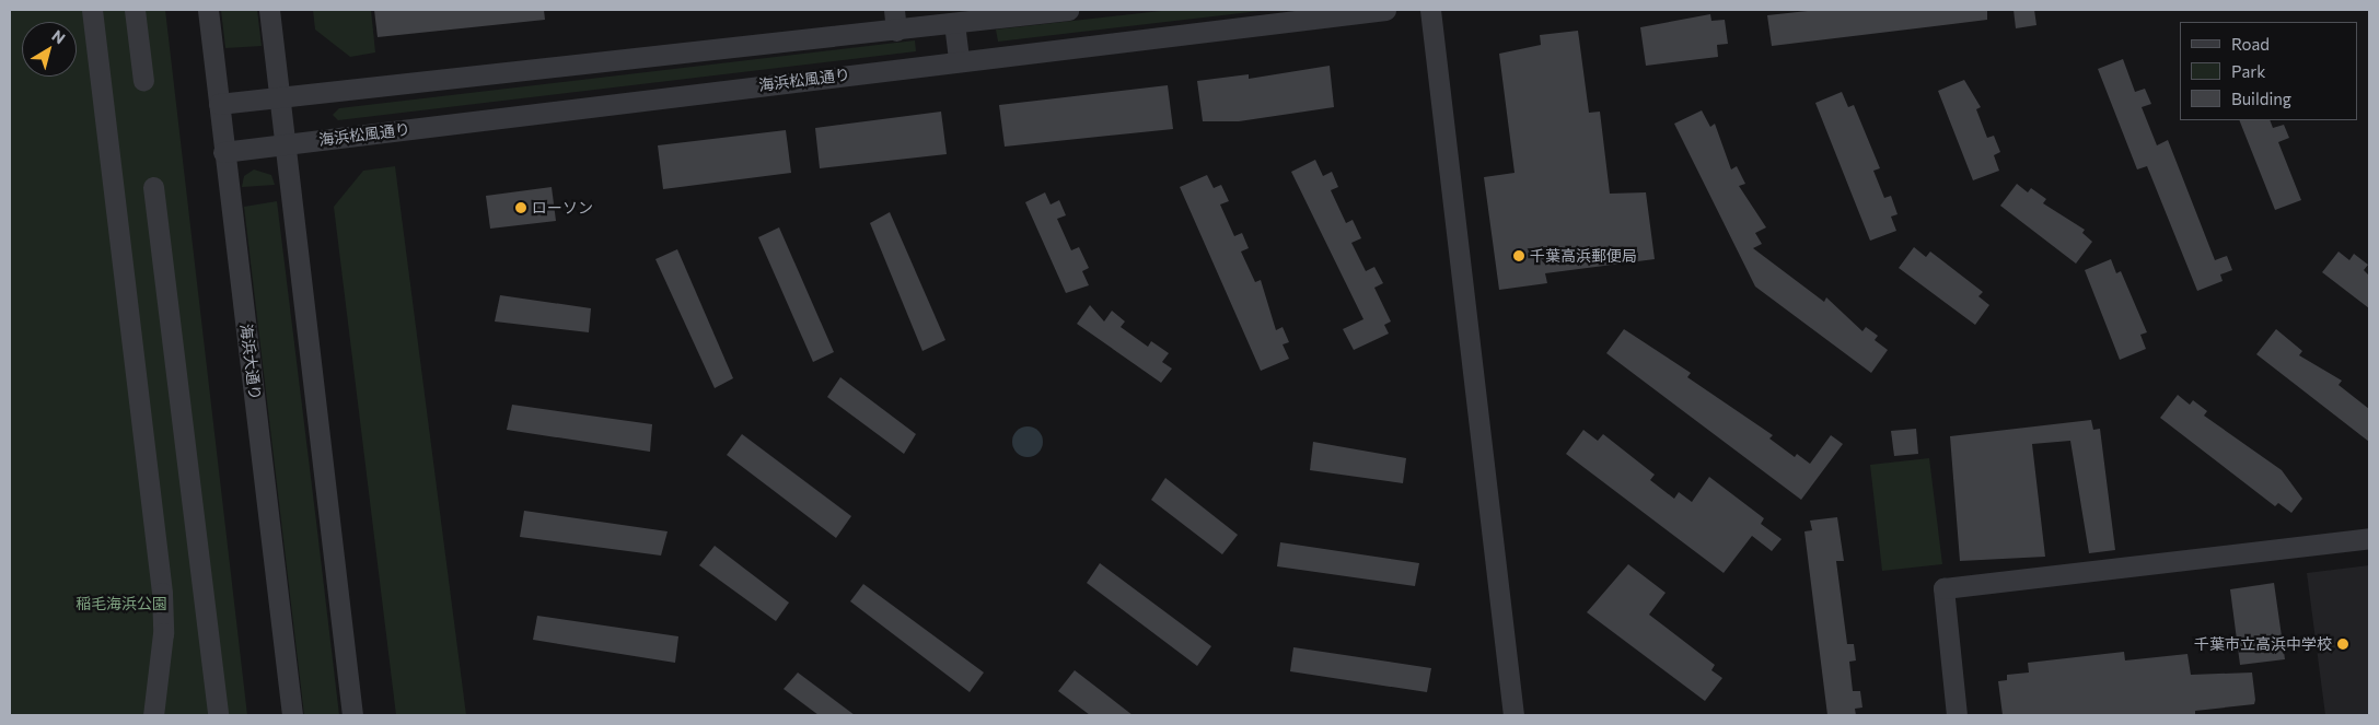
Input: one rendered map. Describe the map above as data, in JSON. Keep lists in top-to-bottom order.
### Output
{
  "streets": {
    "street": ["海浜松風通り", "海浜大通り"]
  },
  "crossings": [
    ["海浜松風通り", "海浜大通り"]
  ],
  "parks": ["稲毛海浜公園"],
  "places": ["ローソン", "千葉高浜郵便局", "千葉市立高浜中学校"],
  "legend": ["Road", "Park", "Building"],
  "north": "top right"
}
